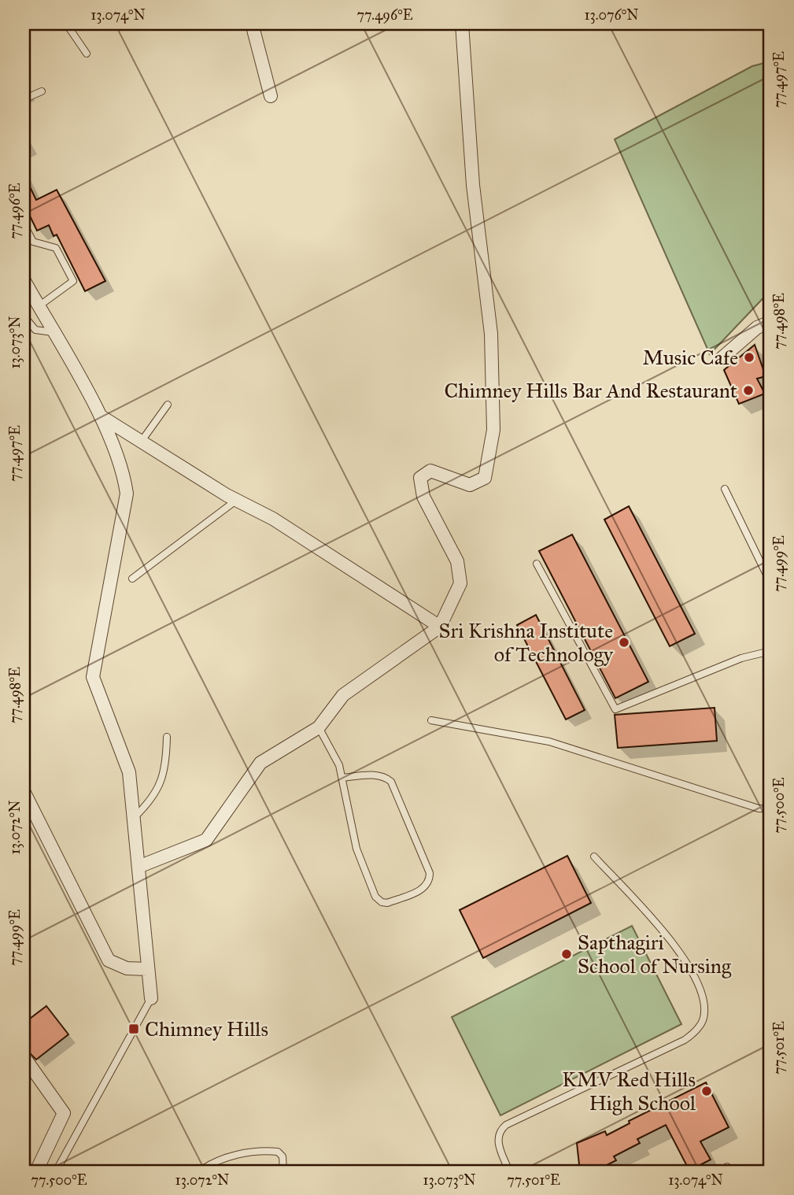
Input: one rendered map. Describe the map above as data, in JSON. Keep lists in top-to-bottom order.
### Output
{
  "places": {
    "other": [
      "Music Cafe",
      "Chimney Hills Bar And Restaurant",
      "Sri Krishna Institute of Technology",
      "Sapthagiri School of Nursing",
      "KMV Red Hills High School"
    ],
    "transit": ["Chimney Hills"]
  },
  "coordinates": [
    "13.074°N",
    "77.496°E",
    "13.076°N",
    "77.497°E",
    "77.498°E",
    "13.073°N",
    "77.499°E",
    "77.500°E",
    "13.072°N",
    "77.501°E"
  ]
}
